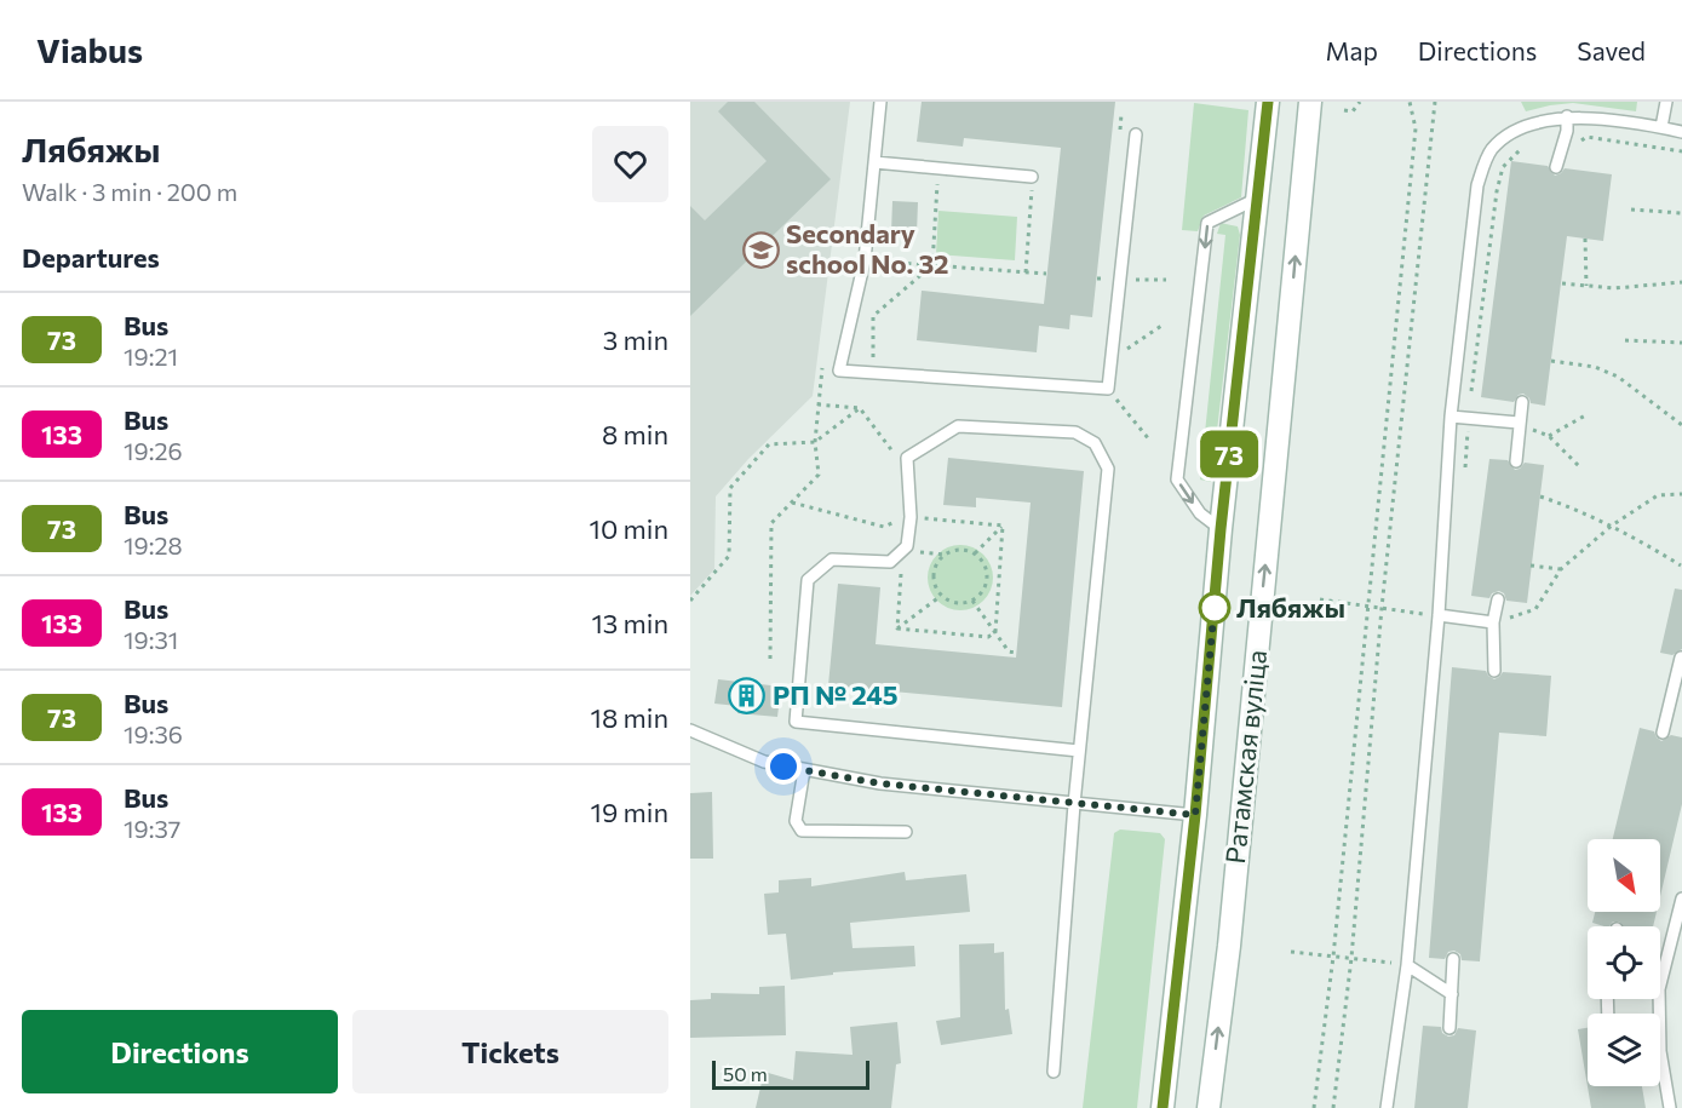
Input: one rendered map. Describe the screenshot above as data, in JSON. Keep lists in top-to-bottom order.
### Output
{
  "streets": {
    "main road": ["Ратамская вуліца"]
  },
  "places": {
    "school or university": ["Secondary school No. 32"],
    "other": ["Лябяжы"],
    "building": ["РП № 245"]
  },
  "lines": ["bus line 73"],
  "scale_bar": "50 m",
  "north": "bottom right",
  "page": {
    "header": "Viabus",
    "nav": ["Map", "Directions", "Saved"],
    "heading": [
      ["Лябяжы", "Walk · 3 min · 200 m"],
      "Departures"
    ],
    "on_map": "73",
    "list": [
      {
        "mark": "73",
        "name": "Bus",
        "note": "19:21",
        "value": "3 min"
      },
      {
        "mark": "133",
        "name": "Bus",
        "note": "19:26",
        "value": "8 min"
      },
      {
        "mark": "73",
        "name": "Bus",
        "note": "19:28",
        "value": "10 min"
      },
      {
        "mark": "133",
        "name": "Bus",
        "note": "19:31",
        "value": "13 min"
      },
      {
        "mark": "73",
        "name": "Bus",
        "note": "19:36",
        "value": "18 min"
      },
      {
        "mark": "133",
        "name": "Bus",
        "note": "19:37",
        "value": "19 min"
      }
    ],
    "buttons": ["Directions", "Tickets"],
    "scale": "50 m"
  }
}
